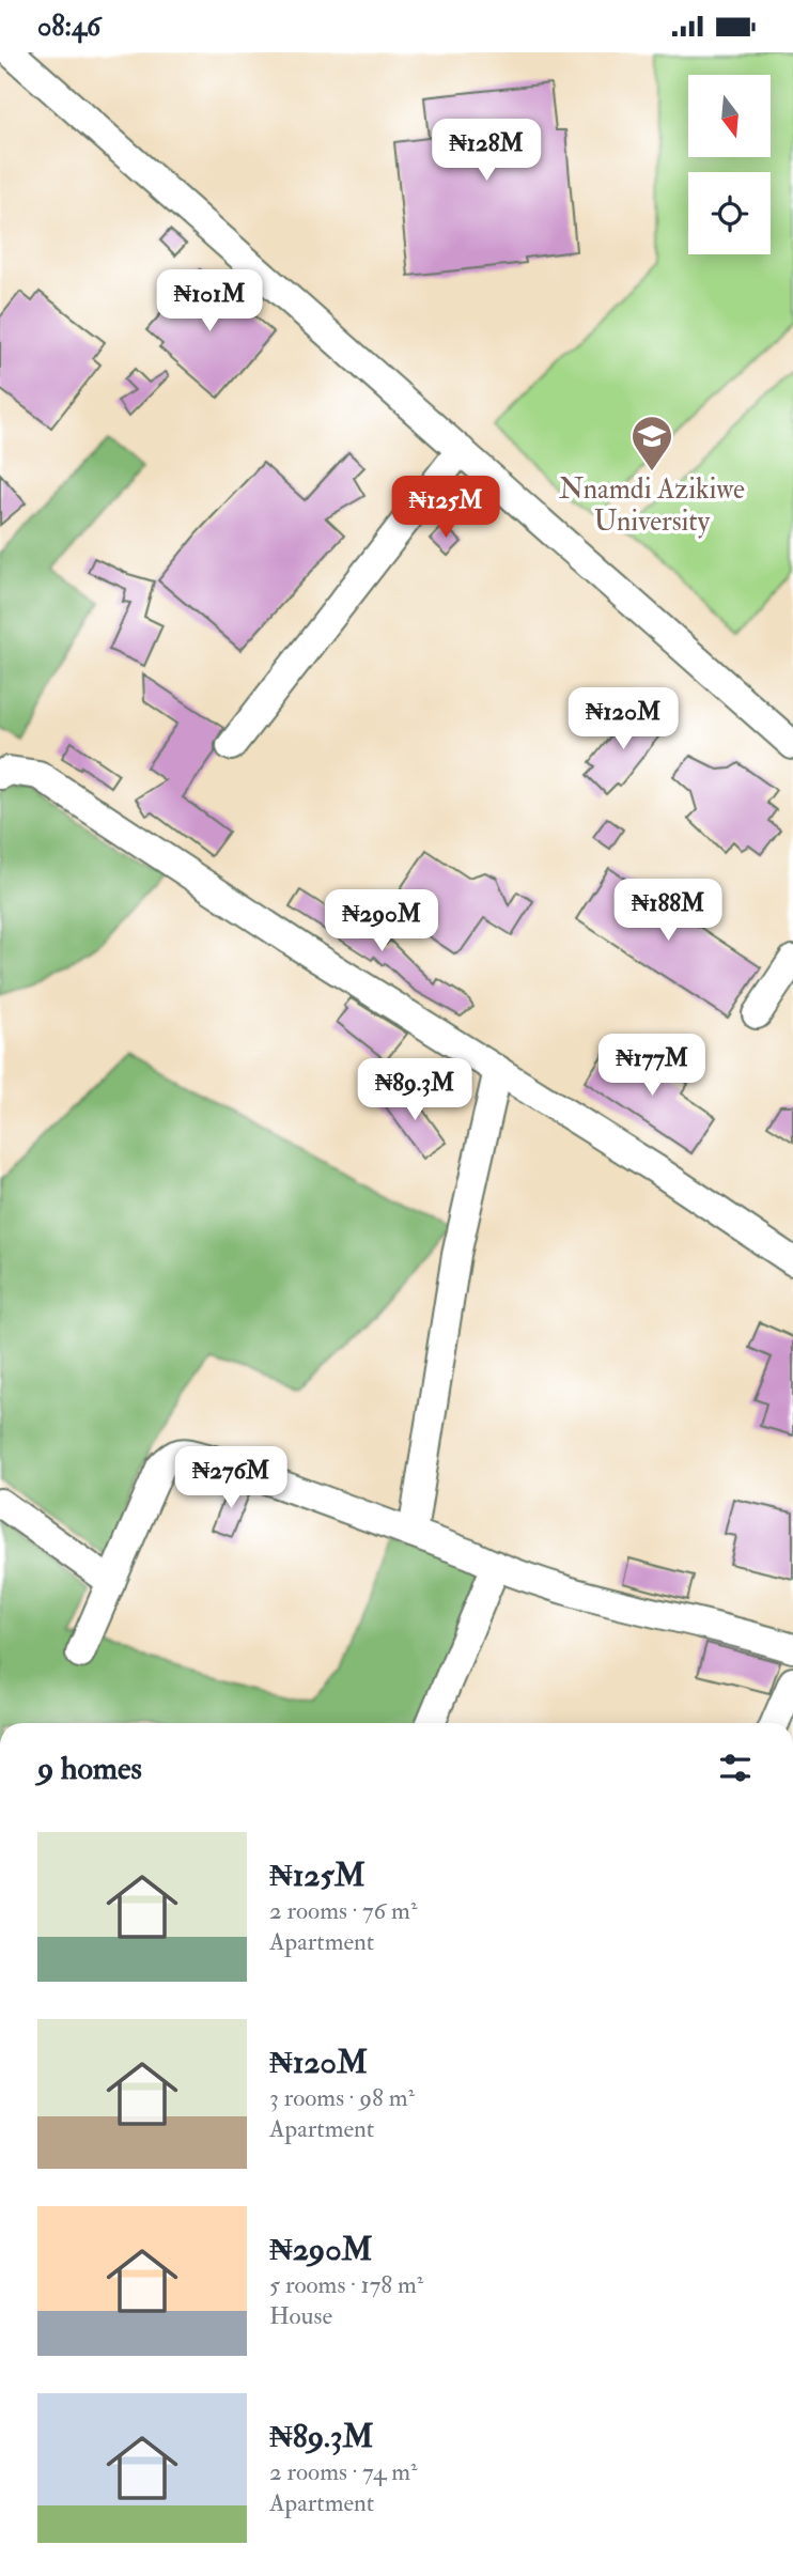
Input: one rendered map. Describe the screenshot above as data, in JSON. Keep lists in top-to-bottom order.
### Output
{
  "places": {
    "school or university": ["Nnamdi Azikiwe University"]
  },
  "north": "bottom",
  "page": {
    "status": "08:46",
    "price": [
      "₦128M",
      "₦101M",
      "₦125M",
      "₦120M",
      "₦188M",
      "₦290M",
      "₦177M",
      "₦89.3M",
      "₦276M"
    ],
    "heading": "9 homes",
    "list": [
      {
        "name": "₦125M",
        "note": "2 rooms · 76 m² · Apartment"
      },
      {
        "name": "₦120M",
        "note": "3 rooms · 98 m² · Apartment"
      },
      {
        "name": "₦290M",
        "note": "5 rooms · 178 m² · House"
      },
      {
        "name": "₦89.3M",
        "note": "2 rooms · 74 m² · Apartment"
      }
    ]
  }
}
